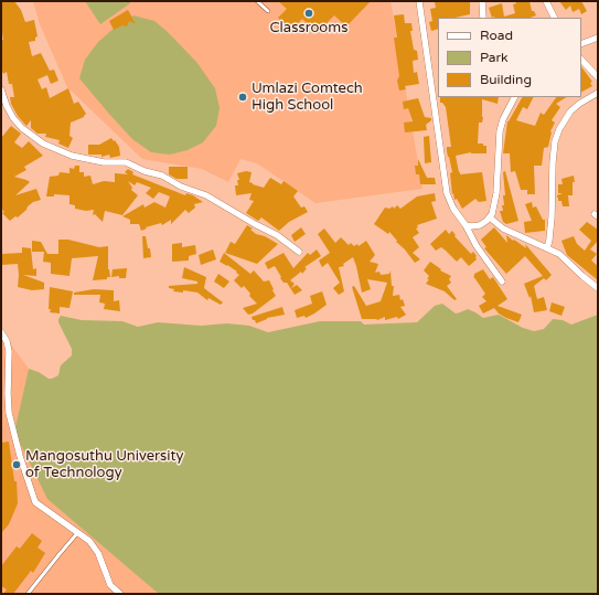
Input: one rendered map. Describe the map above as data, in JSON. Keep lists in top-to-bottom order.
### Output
{
  "places": ["Classrooms", "Umlazi Comtech High School", "Mangosuthu University of Technology"],
  "legend": ["Road", "Park", "Building"]
}
